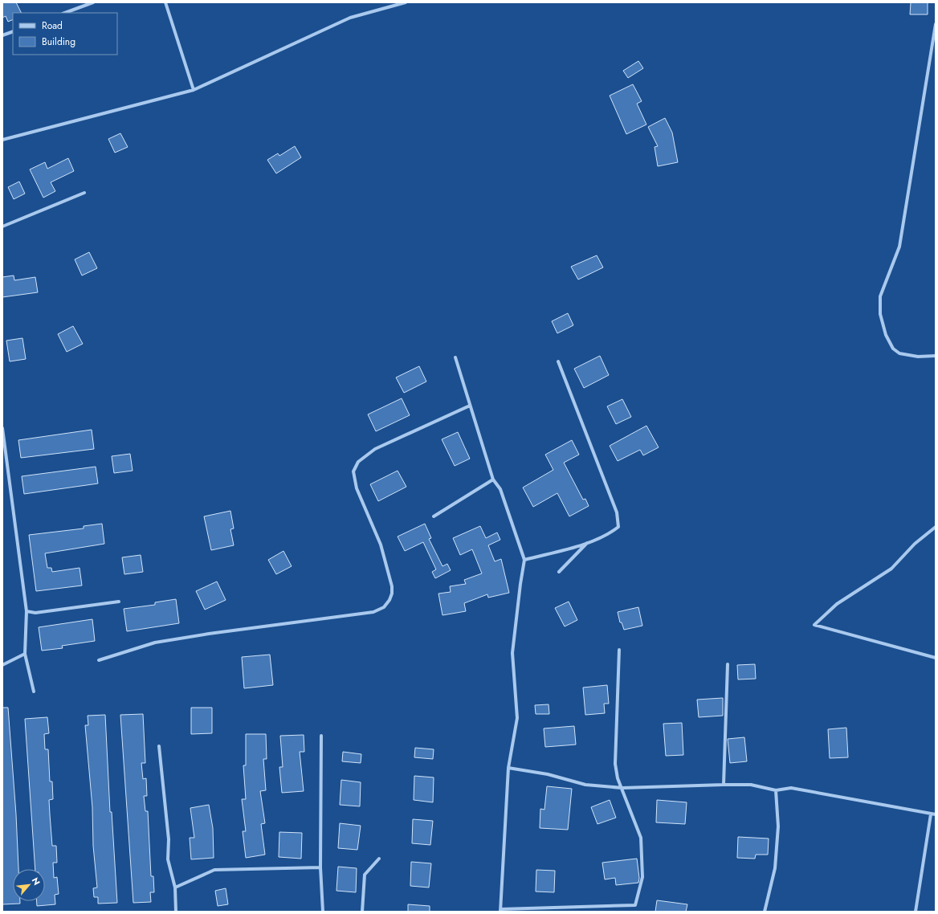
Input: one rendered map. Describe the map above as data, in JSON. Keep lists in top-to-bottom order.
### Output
{
  "legend": ["Road", "Building"],
  "north": "top right"
}
